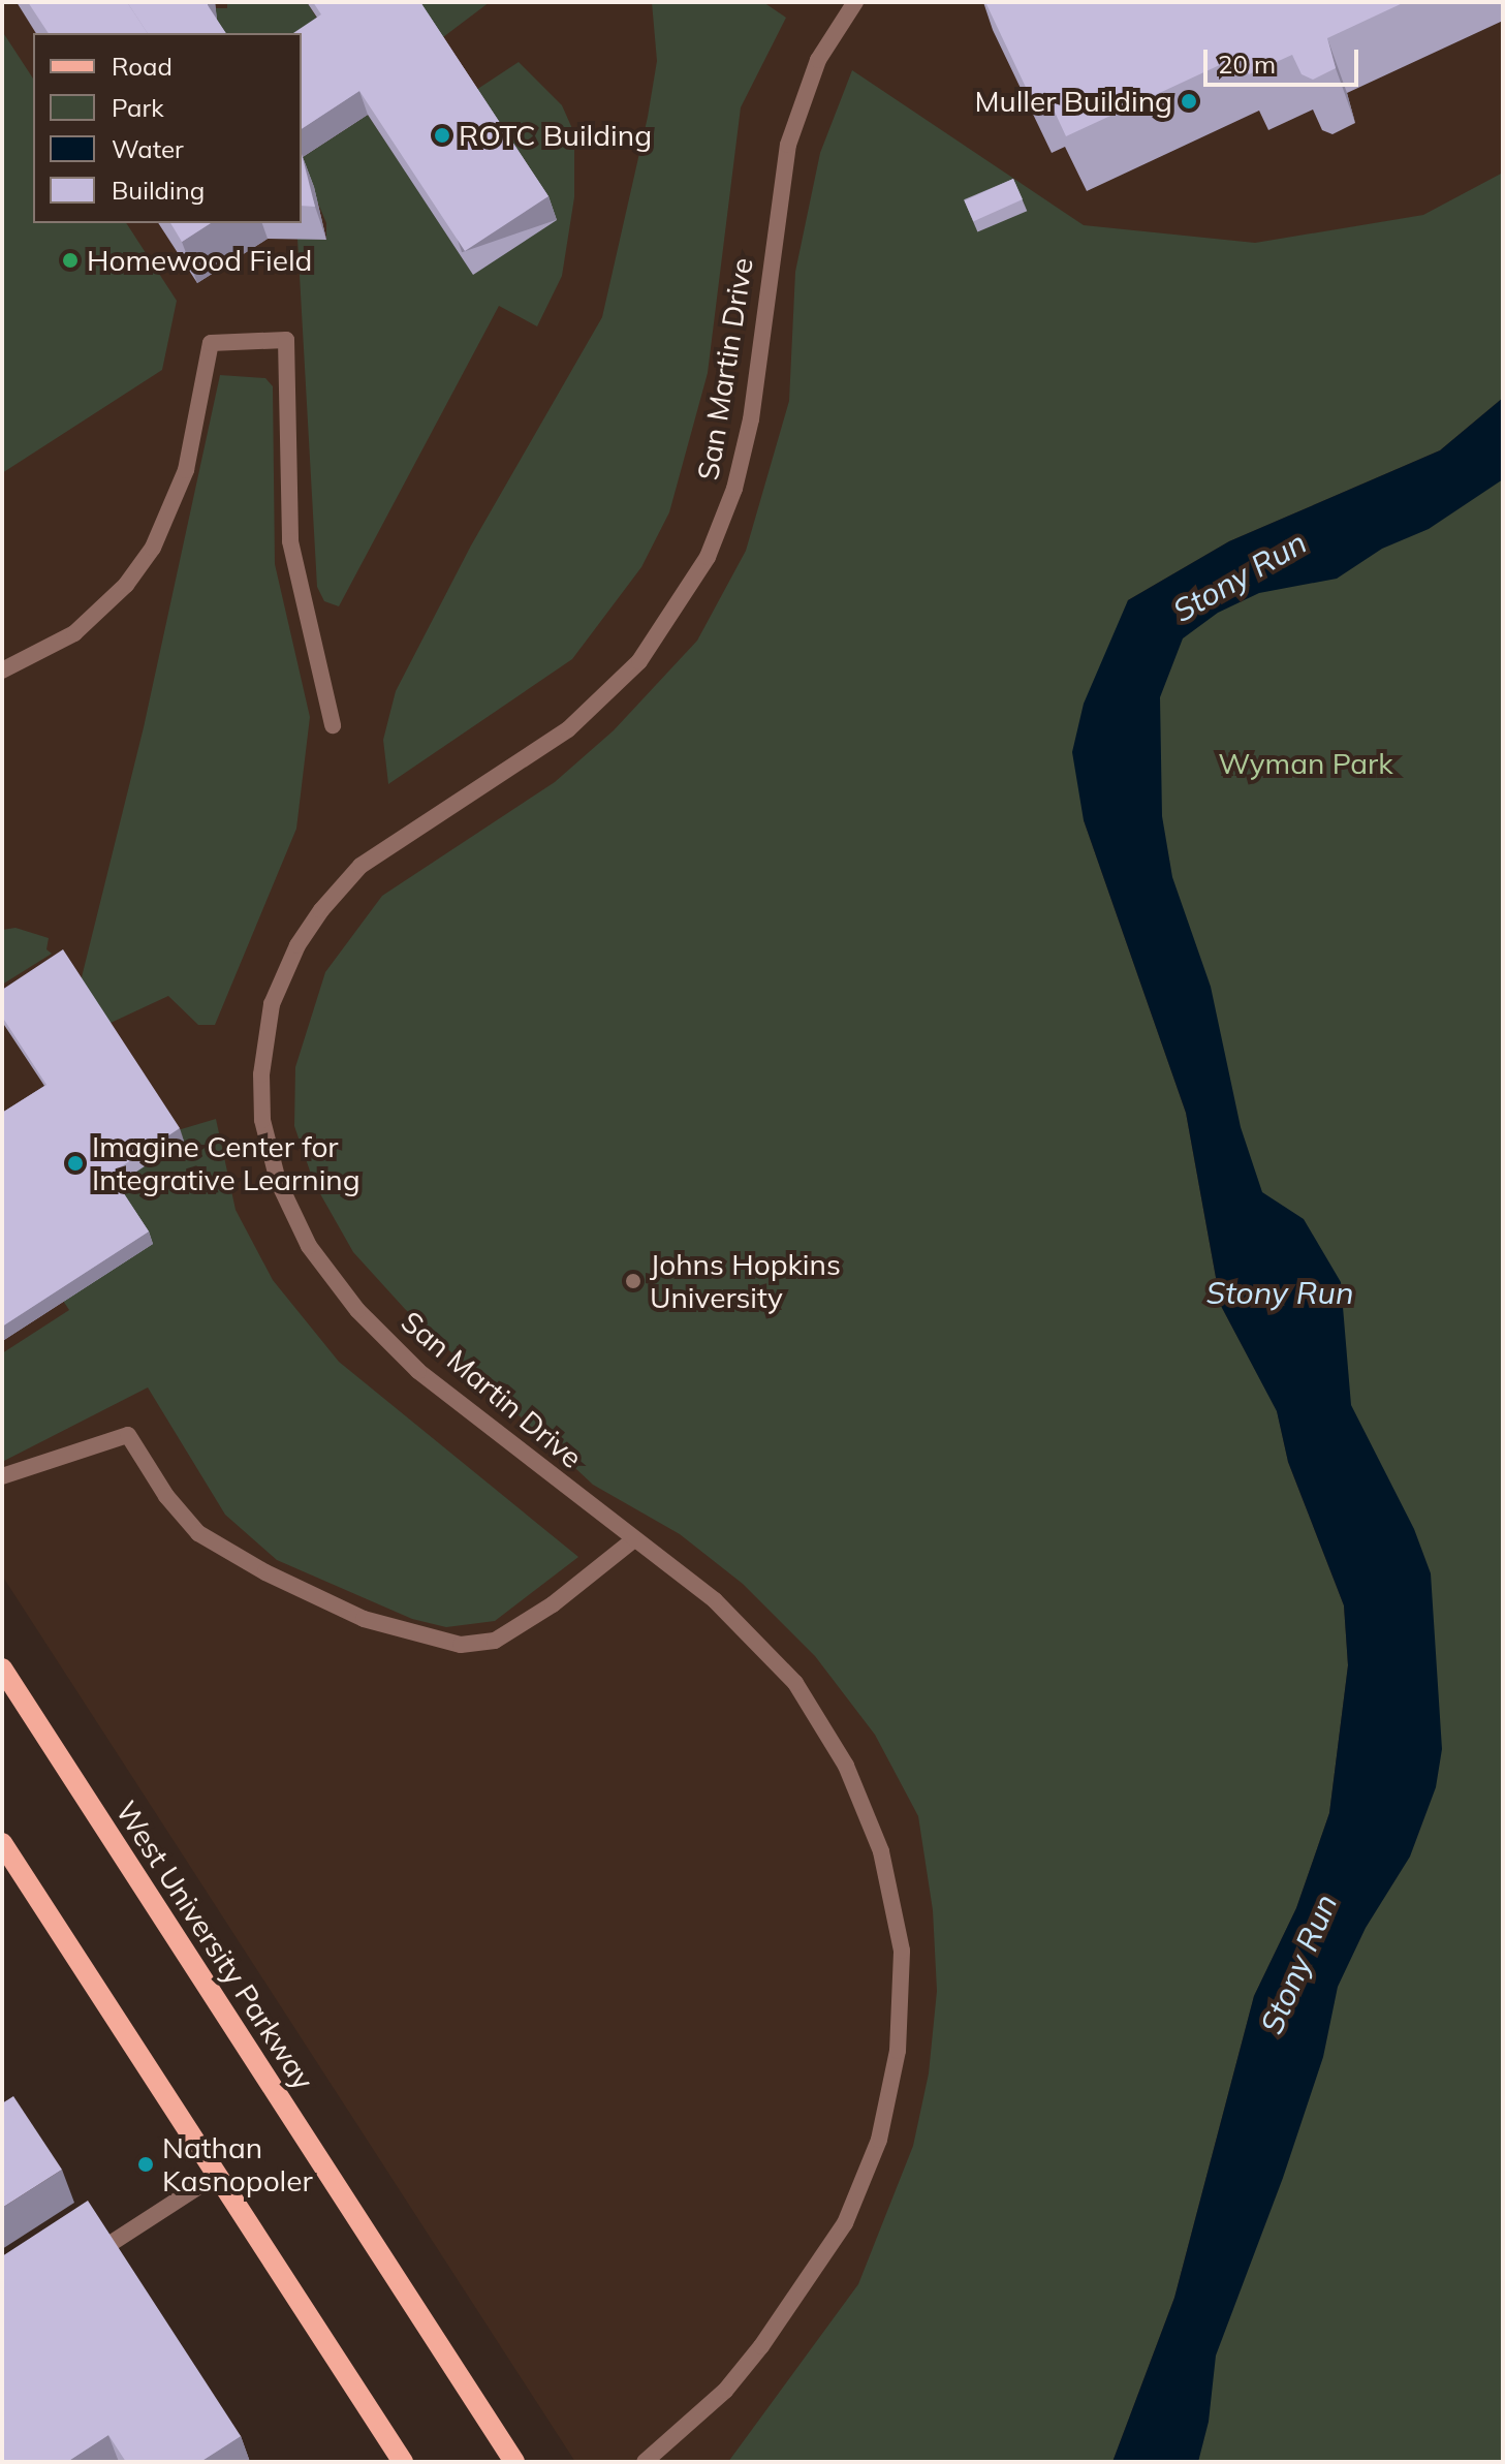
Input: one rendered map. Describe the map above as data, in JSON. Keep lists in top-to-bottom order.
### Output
{
  "streets": {
    "main road": ["West University Parkway"],
    "street": ["San Martin Drive"]
  },
  "water": ["Stony Run"],
  "parks": ["Wyman Park"],
  "places": [
    "Muller Building",
    "ROTC Building",
    "Homewood Field",
    "Imagine Center for Integrative Learning",
    "Johns Hopkins University",
    "Nathan Kasnopoler"
  ],
  "legend": [
    "Road",
    "Park",
    "Water",
    "Building"
  ],
  "scale_bar": "20 m"
}
